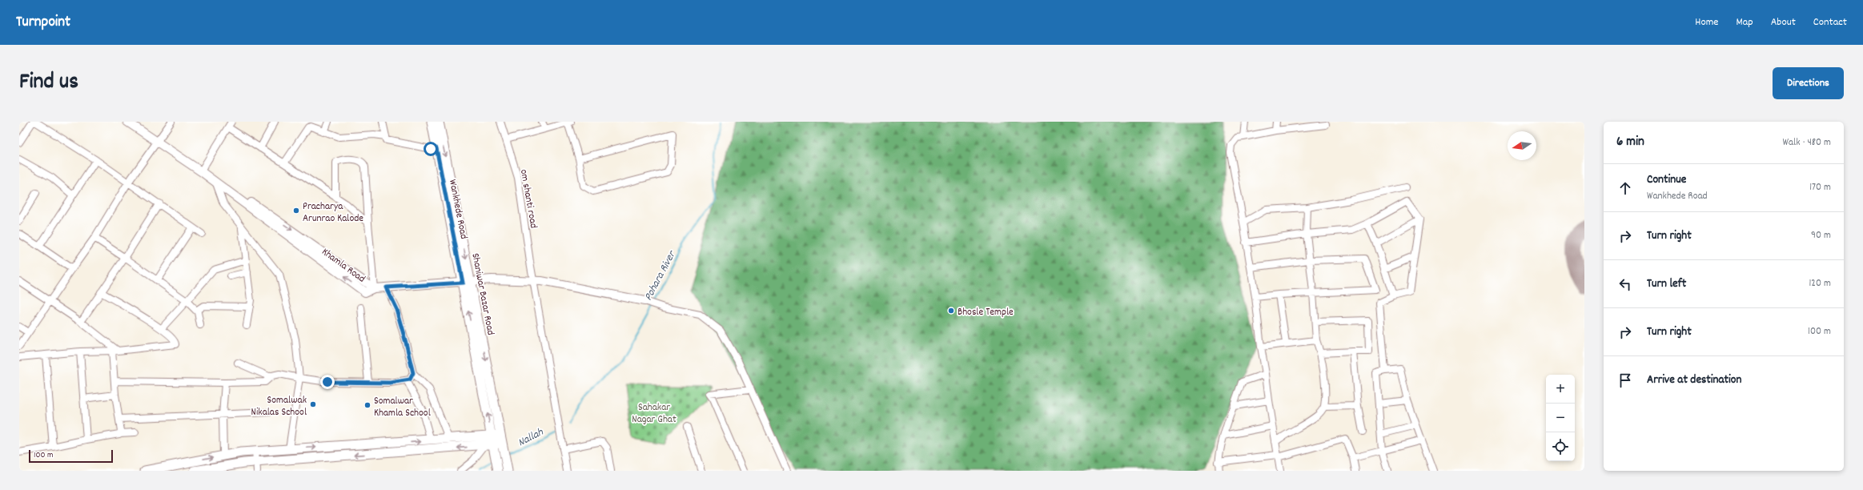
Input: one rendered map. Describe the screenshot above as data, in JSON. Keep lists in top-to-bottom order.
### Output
{
  "streets": {
    "main road": ["Wankhede Road", "Shaniwar Bazar Road"],
    "street": ["om shanti road", "Khamla Road"]
  },
  "crossings": [
    ["Wankhede Road", "Shaniwar Bazar Road"]
  ],
  "one_way": ["Shaniwar Bazar Road"],
  "water": ["Pohara River", "Nallah"],
  "parks": ["Sahakar Nagar Ghat"],
  "places": [
    "Pracharya Arunrao Kalode",
    "Bhosle Temple",
    "Somalwak Nikalas School",
    "Somalwar Khamla School"
  ],
  "scale_bar": "100 m",
  "north": "left",
  "page": {
    "header": "Turnpoint",
    "nav": [
      "Home",
      "Map",
      "About",
      "Contact"
    ],
    "title": "Find us",
    "buttons": "Directions",
    "heading": ["6 min", "Walk · 480 m"],
    "list": [
      ["Continue", "Wankhede Road", "170 m"],
      ["Turn right", "90 m"],
      ["Turn left", "120 m"],
      ["Turn right", "100 m"],
      "Arrive at destination"
    ],
    "map_buttons": ["+", "−"],
    "scale": "100 m"
  }
}
